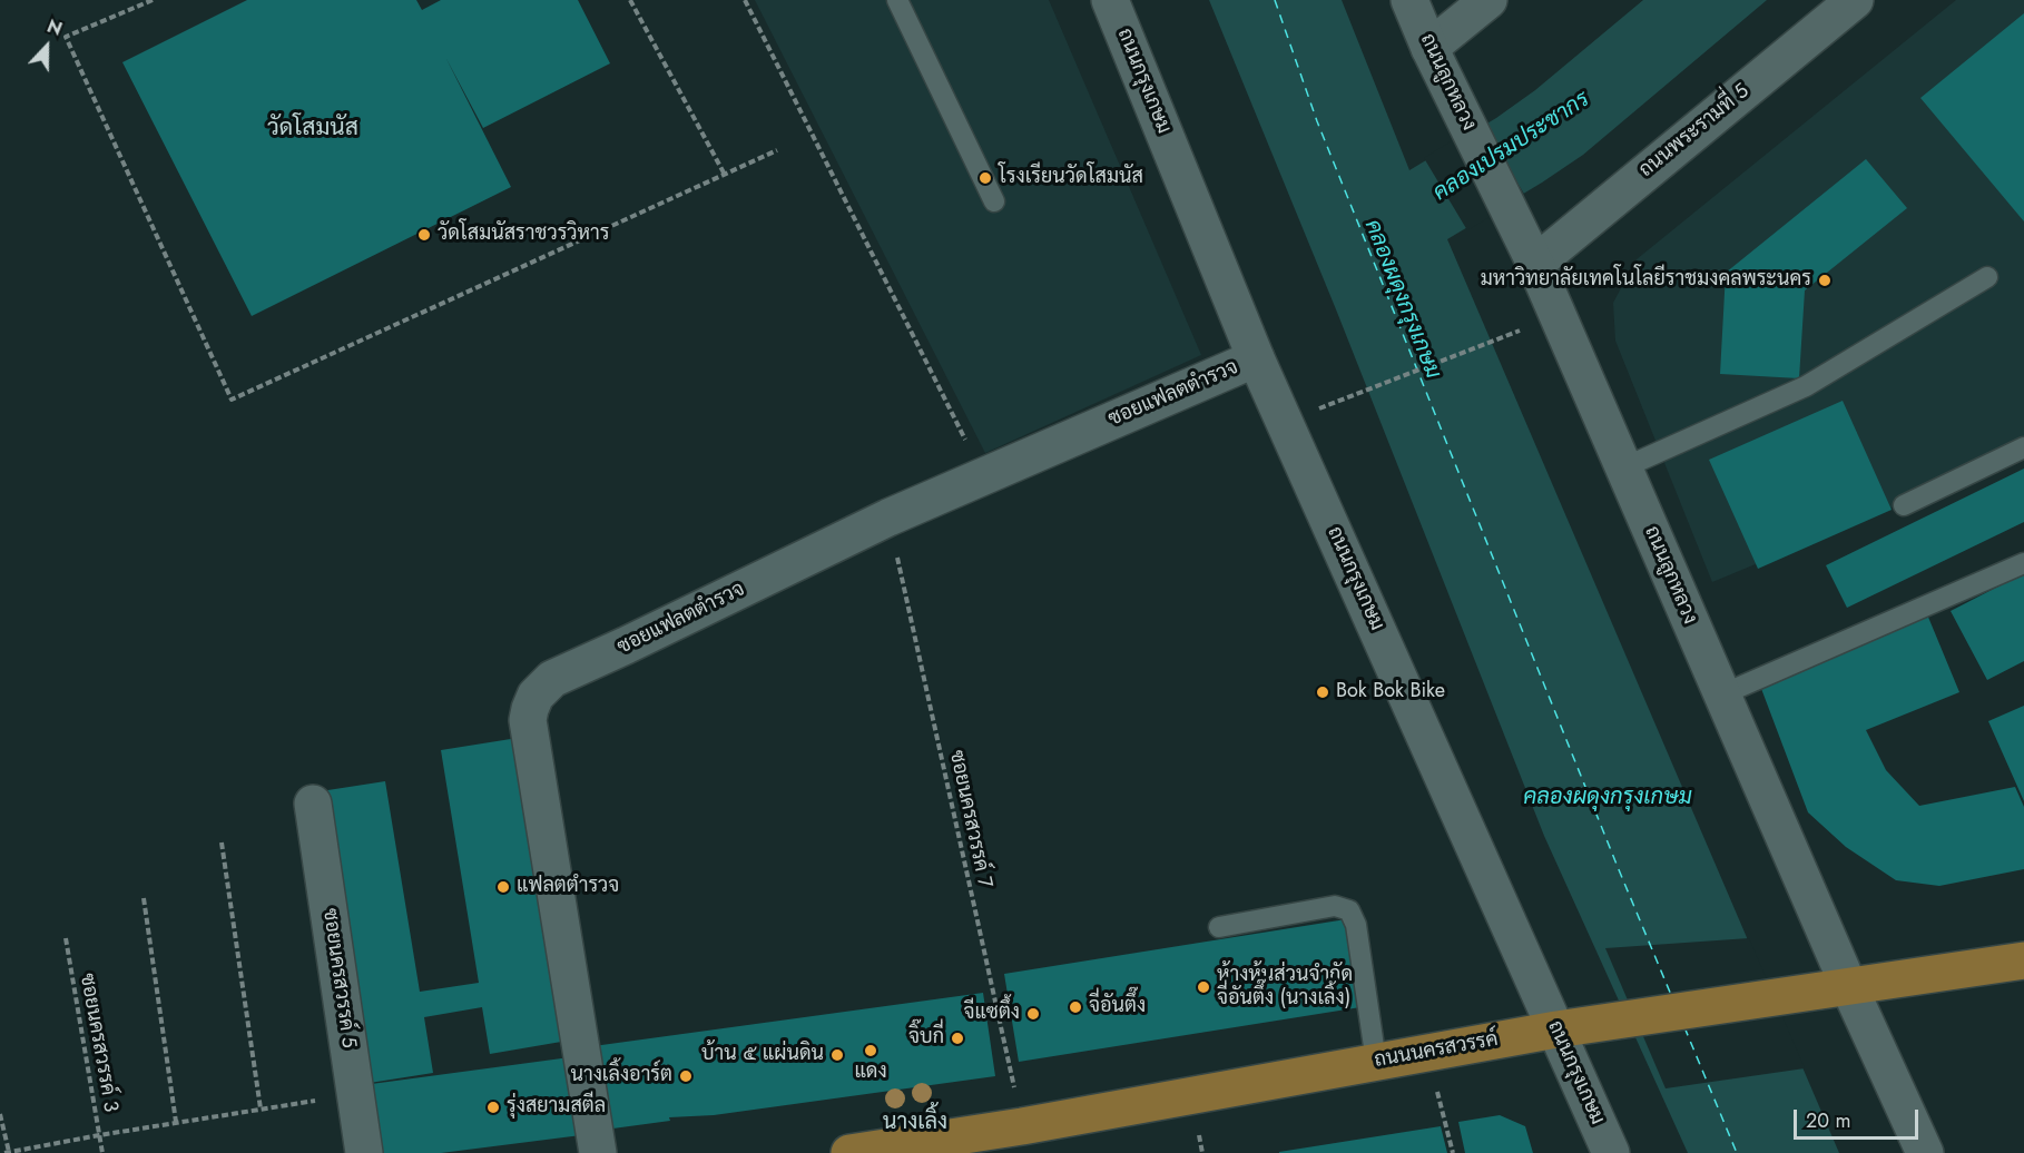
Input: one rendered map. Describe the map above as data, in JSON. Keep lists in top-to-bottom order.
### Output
{
  "streets": {
    "main road": ["ถนนนครสวรรค์"],
    "street": [
      "ถนนกรุงเกษม",
      "ถนนลูกหลวง",
      "ถนนพระรามที่ 5",
      "ซอยแฟลตตำรวจ",
      "ซอยนครสวรรค์ 5"
    ],
    "path": ["ซอยนครสวรรค์ 7", "ซอยนครสวรรค์ 3"]
  },
  "crossings": [
    ["ถนนกรุงเกษม", "ซอยแฟลตตำรวจ"],
    ["ถนนกรุงเกษม", "ถนนนครสวรรค์"],
    ["ถนนลูกหลวง", "ถนนพระรามที่ 5"],
    ["ถนนลูกหลวง", "ถนนนครสวรรค์"],
    ["ซอยแฟลตตำรวจ", "ซอยนครสวรรค์ 7"],
    ["ซอยนครสวรรค์ 7", "ถนนนครสวรรค์"]
  ],
  "districts": ["วัดโสมนัส", "นางเลิ้ง"],
  "water": ["คลองเปรมประชากร", "คลองผดุงกรุงเกษม"],
  "places": [
    "โรงเรียนวัดโสมนัส",
    "วัดโสมนัสราชวรวิหาร",
    "มหาวิทยาลัยเทคโนโลยีราชมงคลพระนคร",
    "Bok Bok Bike",
    "แฟลตตำรวจ",
    "ห้างหุ้นส่วนจำกัด จี่อันตึ๊ง (นางเลิ้ง)",
    "จี่อันตึ๊ง",
    "จีแซตึ้ง",
    "จิ๊บกี่",
    "แดง",
    "บ้าน ๕ แผ่นดิน",
    "นางเลิ้งอาร์ต",
    "รุ่งสยามสตีล"
  ],
  "scale_bar": "20 m",
  "north": "top"
}
